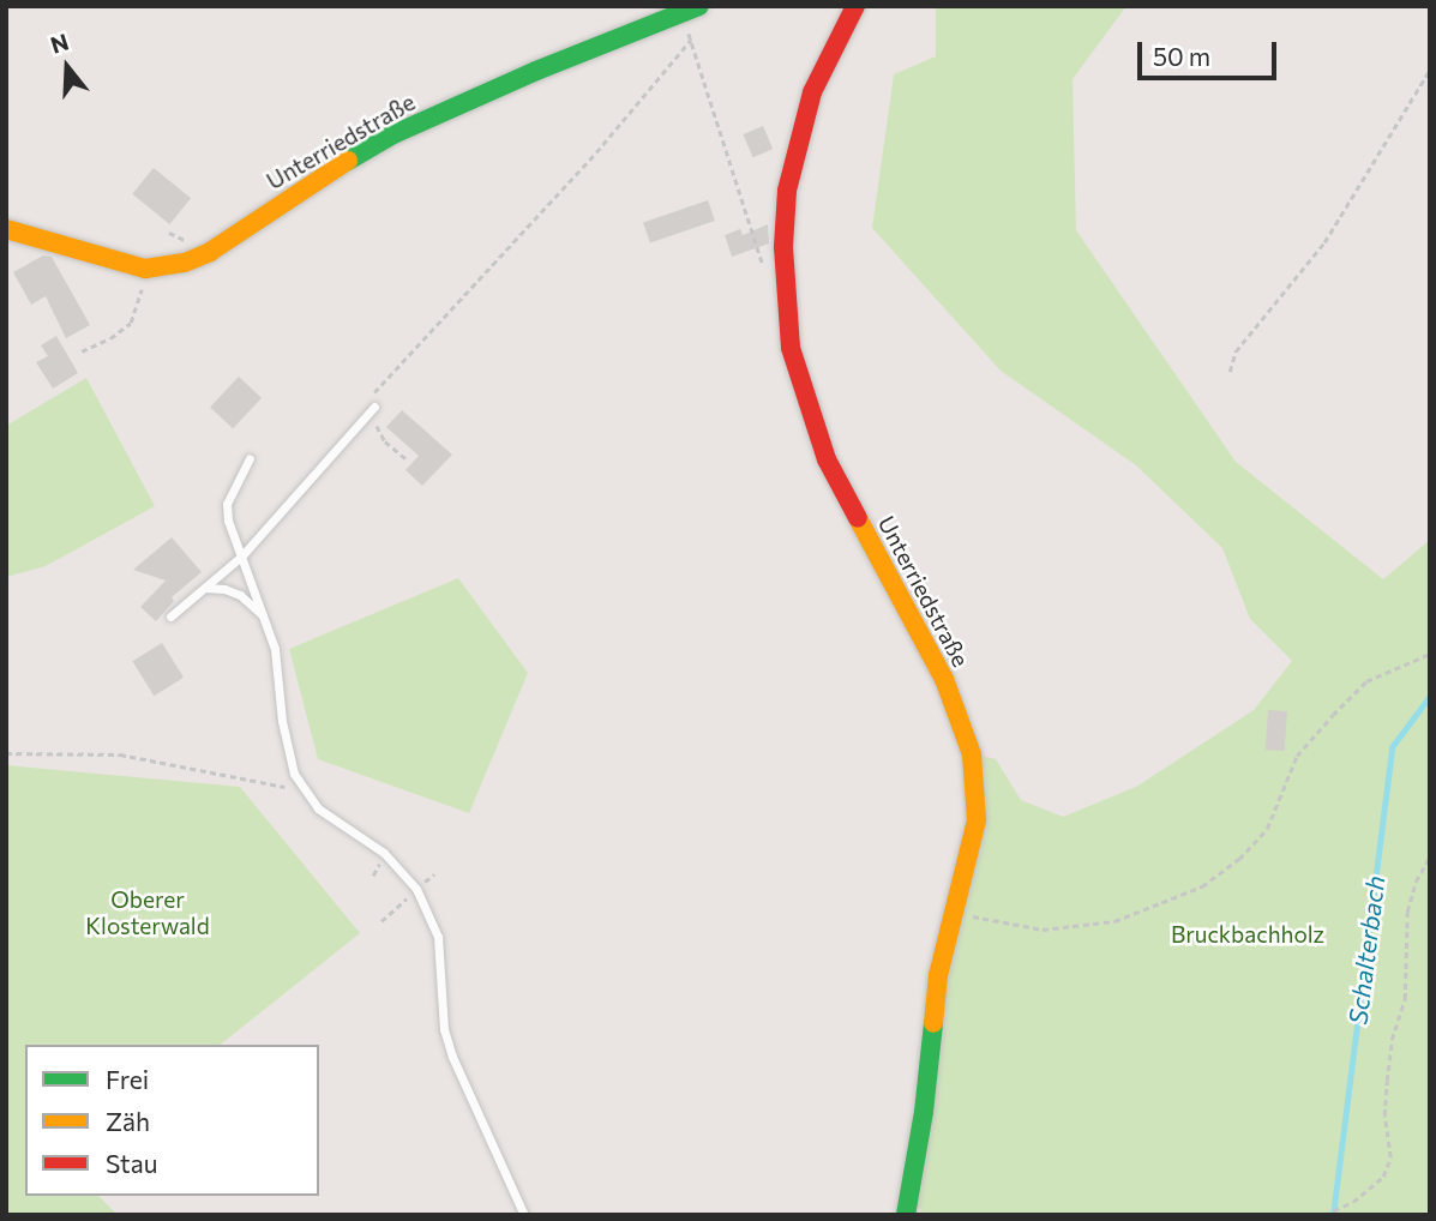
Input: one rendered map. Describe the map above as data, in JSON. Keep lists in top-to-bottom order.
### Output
{
  "streets": {
    "street": ["Unterriedstraße"]
  },
  "water": ["Schalterbach"],
  "parks": ["Oberer Klosterwald", "Bruckbachholz"],
  "legend": ["Frei", "Zäh", "Stau"],
  "scale_bar": "50 m",
  "north": "top"
}
